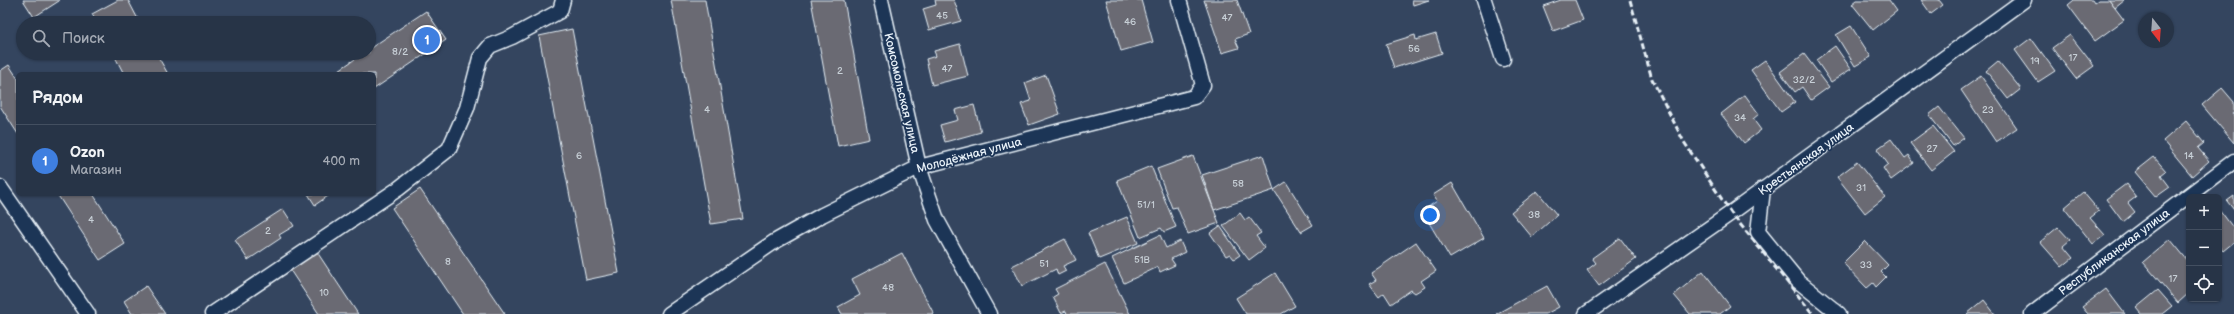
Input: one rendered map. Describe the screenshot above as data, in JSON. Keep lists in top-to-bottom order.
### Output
{
  "streets": {
    "street": [
      "Комсомольская улица",
      "Молодёжная улица",
      "Крестьянская улица",
      "Республиканская улица"
    ]
  },
  "crossings": [
    ["Комсомольская улица", "Молодёжная улица"]
  ],
  "house_numbers": [
    "45",
    "47",
    "46",
    "56",
    "8/2",
    "17",
    "19",
    "47",
    "2",
    "32/2",
    "4",
    "23",
    "34",
    "27",
    "6",
    "14",
    "58",
    "31",
    "51/1",
    "38",
    "4",
    "2",
    "51В",
    "8",
    "51",
    "33",
    "17",
    "48",
    "10"
  ],
  "north": "bottom",
  "page": {
    "search": "Поиск",
    "pins": "1",
    "heading": "Рядом",
    "list": [
      {
        "mark": "1",
        "name": "Ozon",
        "note": "Магазин",
        "value": "400 m"
      }
    ],
    "map_buttons": ["+", "−"]
  }
}
